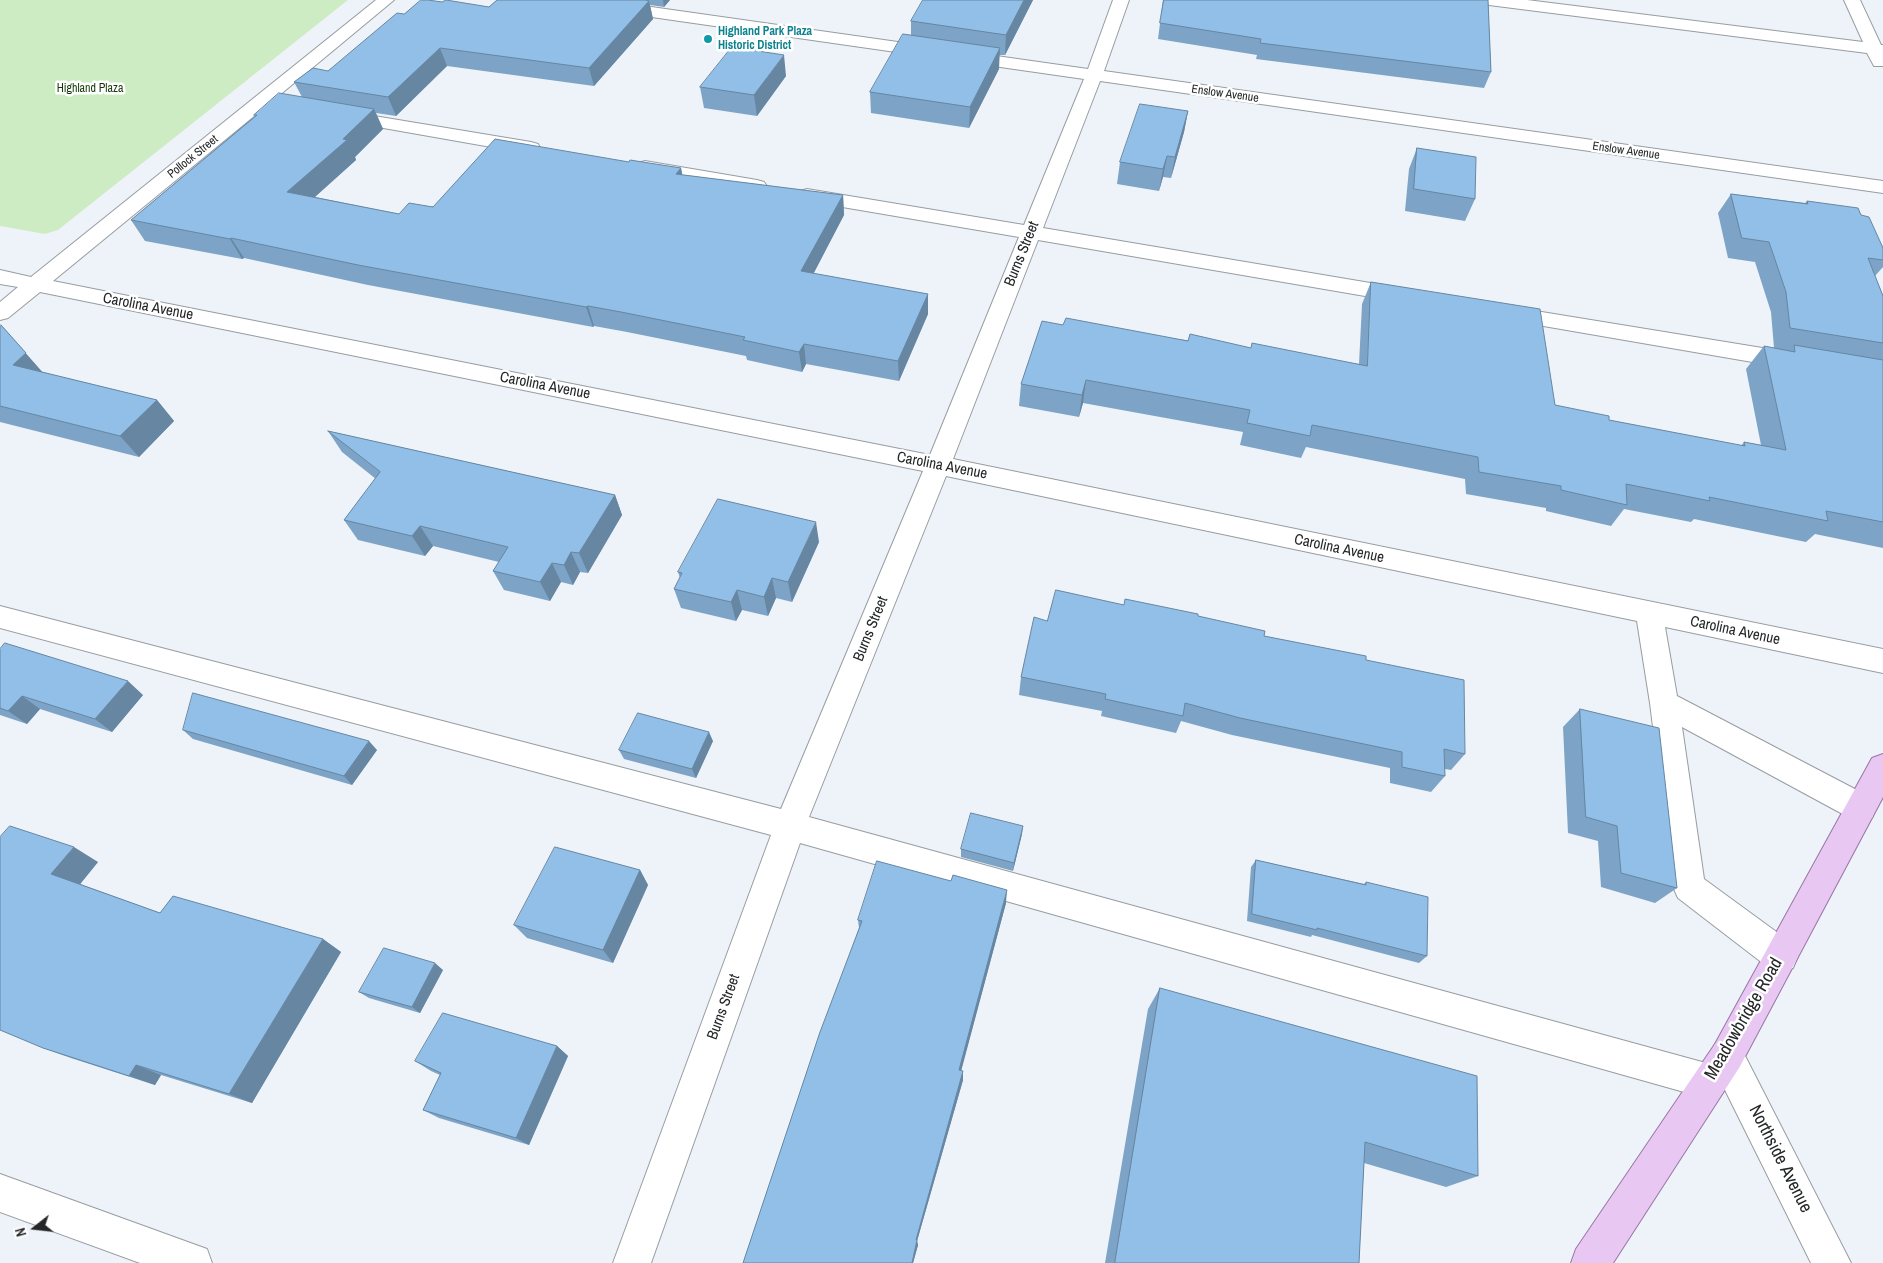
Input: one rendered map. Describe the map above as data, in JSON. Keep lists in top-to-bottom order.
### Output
{
  "streets": {
    "main road": ["Meadowbridge Road"],
    "street": [
      "Enslow Avenue",
      "Pollock Street",
      "Burns Street",
      "Carolina Avenue",
      "Northside Avenue"
    ]
  },
  "crossings": [
    ["Enslow Avenue", "Burns Street"],
    ["Pollock Street", "Carolina Avenue"],
    ["Burns Street", "Carolina Avenue"],
    ["Meadowbridge Road", "Northside Avenue"]
  ],
  "parks": ["Highland Plaza"],
  "places": ["Highland Park Plaza Historic District"],
  "north": "left"
}
